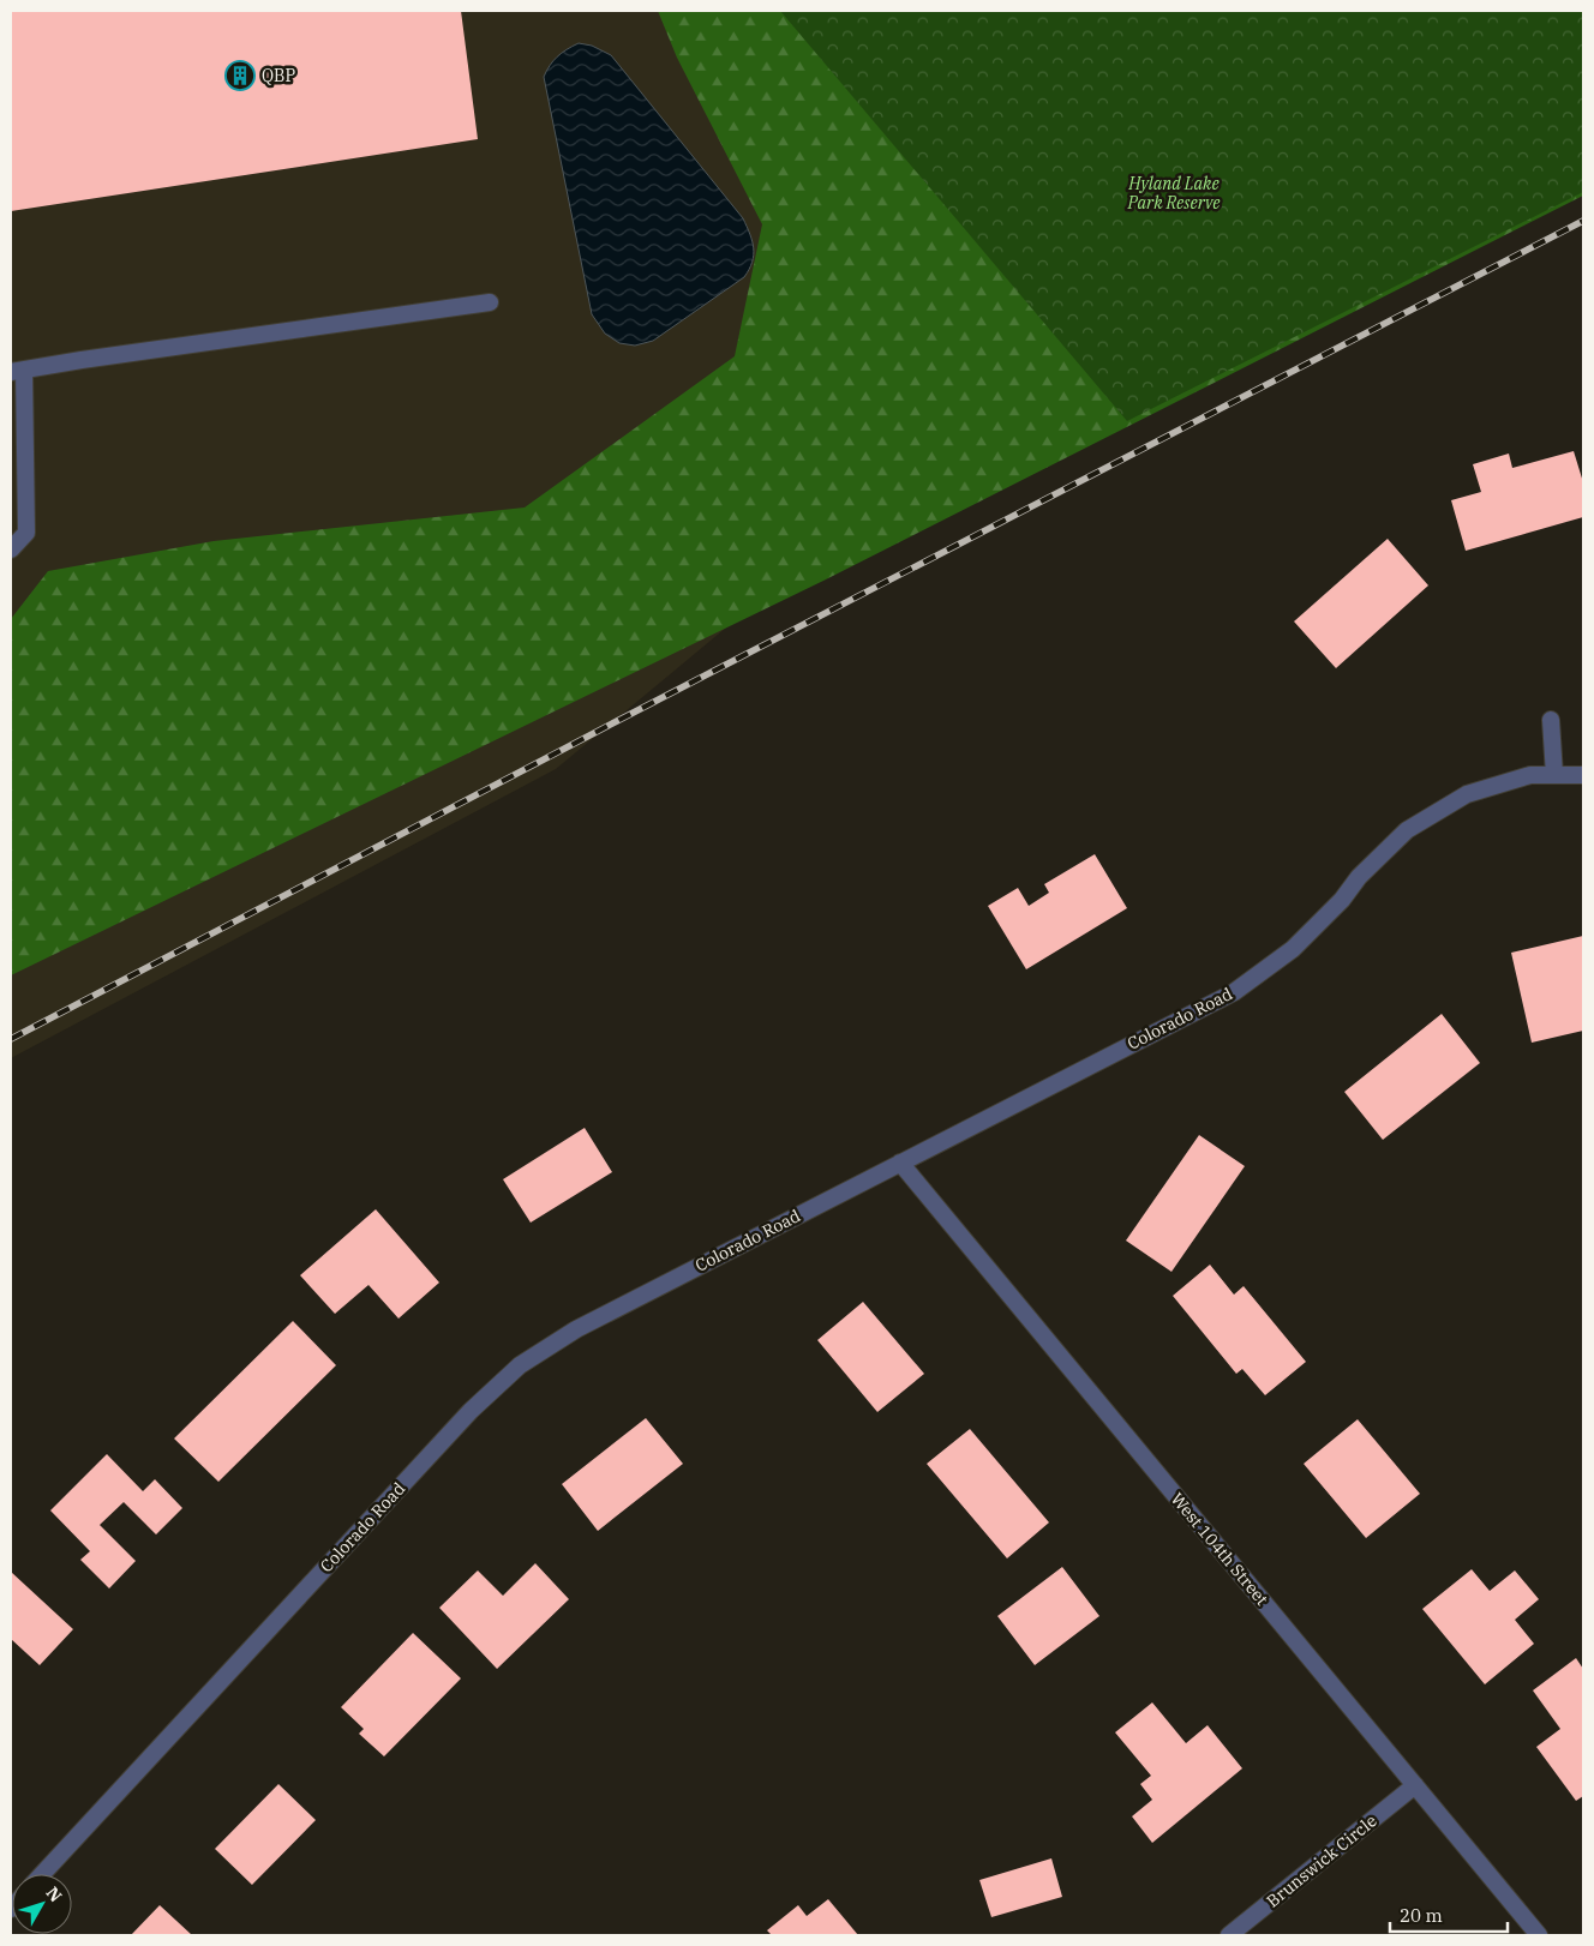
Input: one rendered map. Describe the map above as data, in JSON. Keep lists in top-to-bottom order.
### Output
{
  "streets": {
    "street": ["Colorado Road", "West 104th Street", "Brunswick Circle"]
  },
  "crossings": [
    ["Colorado Road", "West 104th Street"],
    ["West 104th Street", "Brunswick Circle"]
  ],
  "parks": ["Hyland Lake Park Reserve"],
  "places": {
    "building": ["QBP"]
  },
  "scale_bar": "20 m",
  "north": "top right"
}
